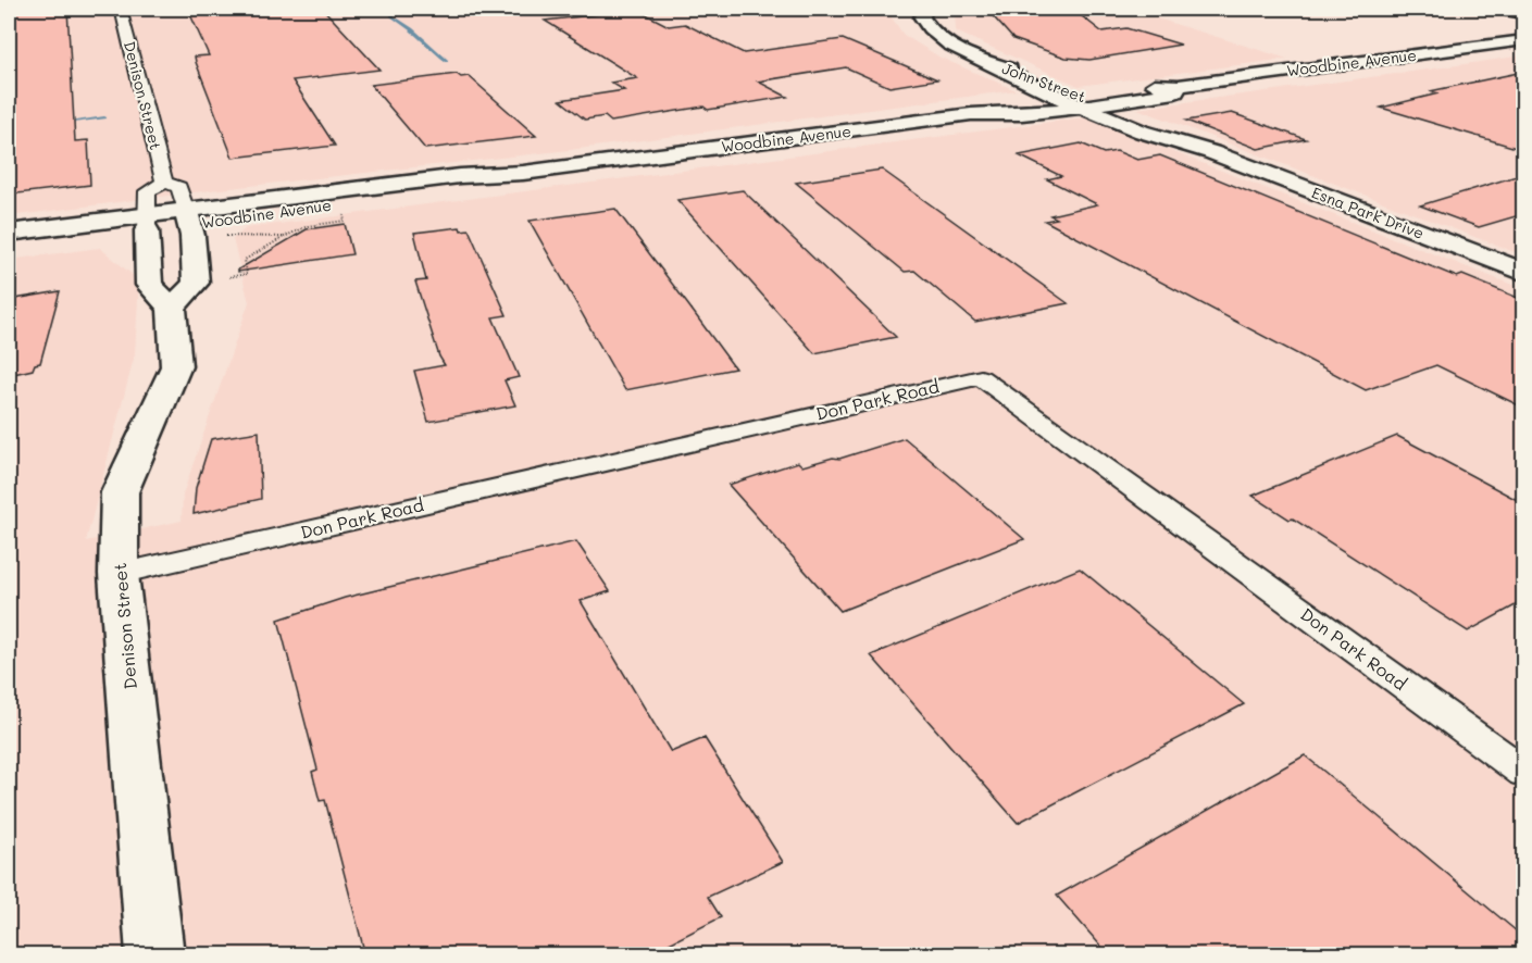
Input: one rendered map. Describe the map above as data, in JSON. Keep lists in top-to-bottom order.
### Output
{
  "streets": {
    "main road": [
      "Woodbine Avenue",
      "John Street",
      "Denison Street",
      "Esna Park Drive"
    ],
    "street": ["Don Park Road"]
  },
  "crossings": [
    ["Woodbine Avenue", "John Street"],
    ["Woodbine Avenue", "Denison Street"],
    ["Woodbine Avenue", "Esna Park Drive"],
    ["John Street", "Esna Park Drive"],
    ["Denison Street", "Don Park Road"]
  ]
}
